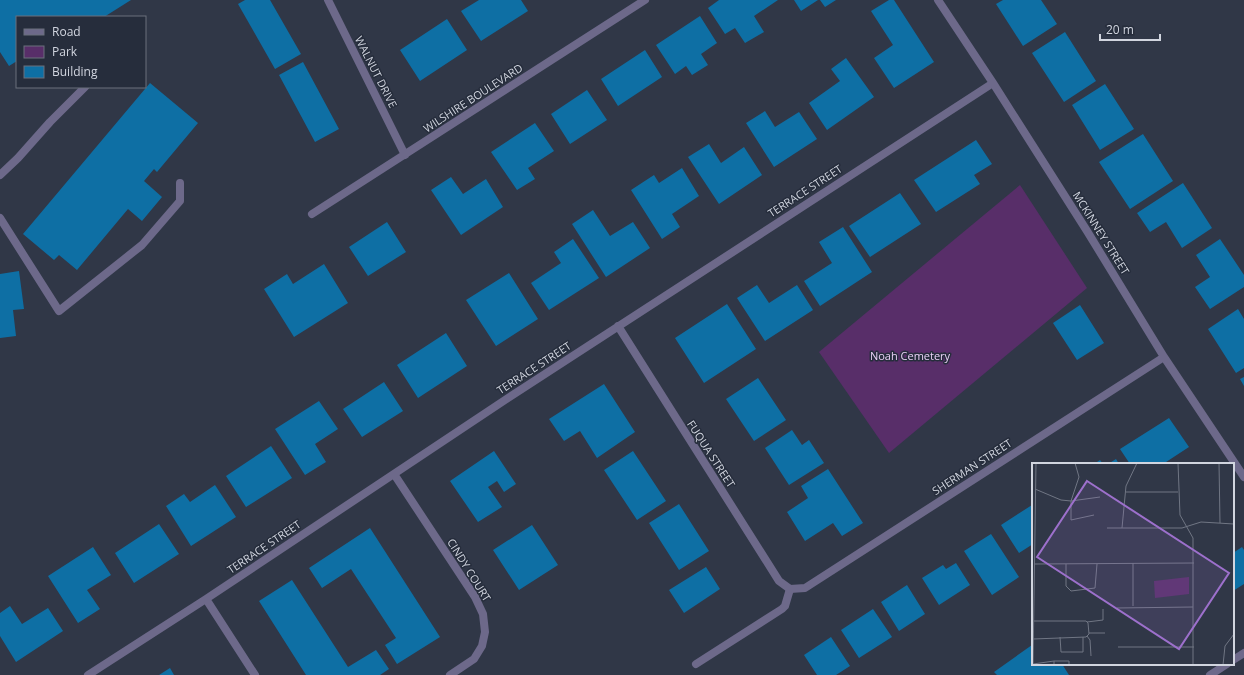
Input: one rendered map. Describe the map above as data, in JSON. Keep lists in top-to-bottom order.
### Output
{
  "streets": {
    "street": [
      "WALNUT DRIVE",
      "WILSHIRE BOULEVARD",
      "TERRACE STREET",
      "MCKINNEY STREET",
      "FUQUA STREET",
      "SHERMAN STREET",
      "CINDY COURT"
    ]
  },
  "crossings": [
    ["WALNUT DRIVE", "WILSHIRE BOULEVARD"],
    ["TERRACE STREET", "MCKINNEY STREET"],
    ["TERRACE STREET", "FUQUA STREET"],
    ["TERRACE STREET", "CINDY COURT"],
    ["MCKINNEY STREET", "SHERMAN STREET"],
    ["FUQUA STREET", "SHERMAN STREET"]
  ],
  "parks": ["Noah Cemetery"],
  "legend": ["Road", "Park", "Building"],
  "scale_bar": "20 m"
}
